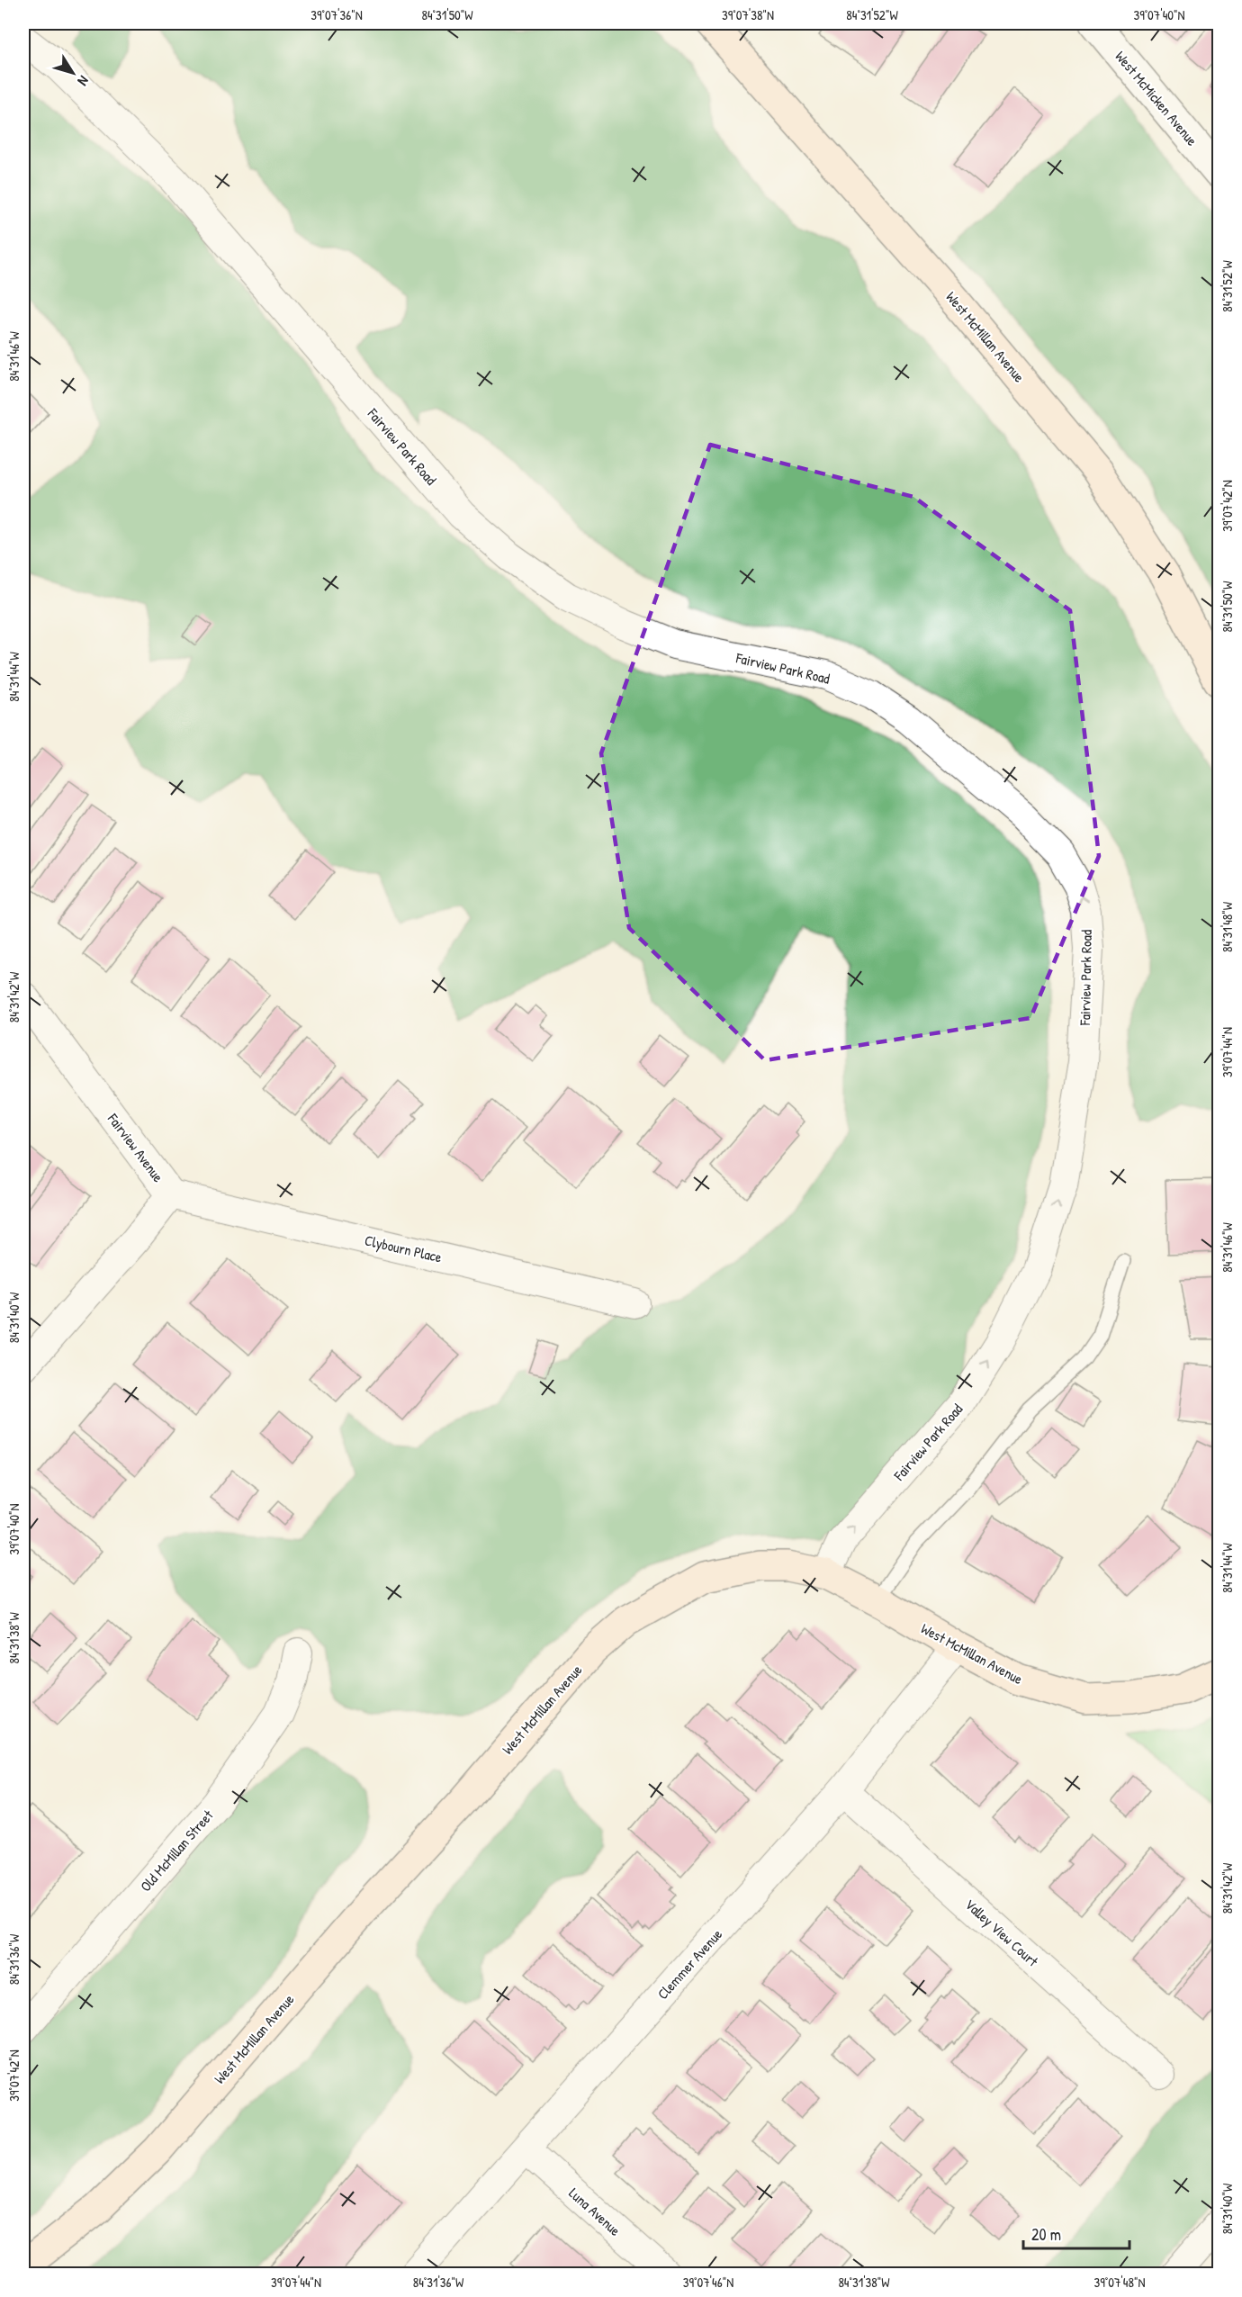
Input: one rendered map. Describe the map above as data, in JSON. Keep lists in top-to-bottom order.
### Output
{
  "streets": {
    "main road": ["West McMillan Avenue"],
    "street": [
      "West McMicken Avenue",
      "Fairview Park Road",
      "Fairview Avenue",
      "Clybourn Place",
      "Old McMillan Street",
      "Valley View Court",
      "Clemmer Avenue",
      "Luna Avenue"
    ]
  },
  "crossings": [
    ["West McMillan Avenue", "Fairview Park Road"],
    ["West McMillan Avenue", "Clemmer Avenue"],
    ["Fairview Avenue", "Clybourn Place"],
    ["Valley View Court", "Clemmer Avenue"],
    ["Clemmer Avenue", "Luna Avenue"]
  ],
  "one_way": ["Fairview Park Road"],
  "scale_bar": "20 m",
  "north": "bottom right",
  "coordinates": [
    "39°07'36\"N",
    "84°31'50\"W",
    "39°07'38\"N",
    "84°31'52\"W",
    "39°07'40\"N",
    "84°31'46\"W",
    "39°07'42\"N",
    "84°31'44\"W",
    "84°31'48\"W",
    "84°31'42\"W",
    "39°07'44\"N",
    "84°31'40\"W",
    "84°31'38\"W",
    "84°31'36\"W",
    "39°07'46\"N",
    "39°07'48\"N"
  ]
}
